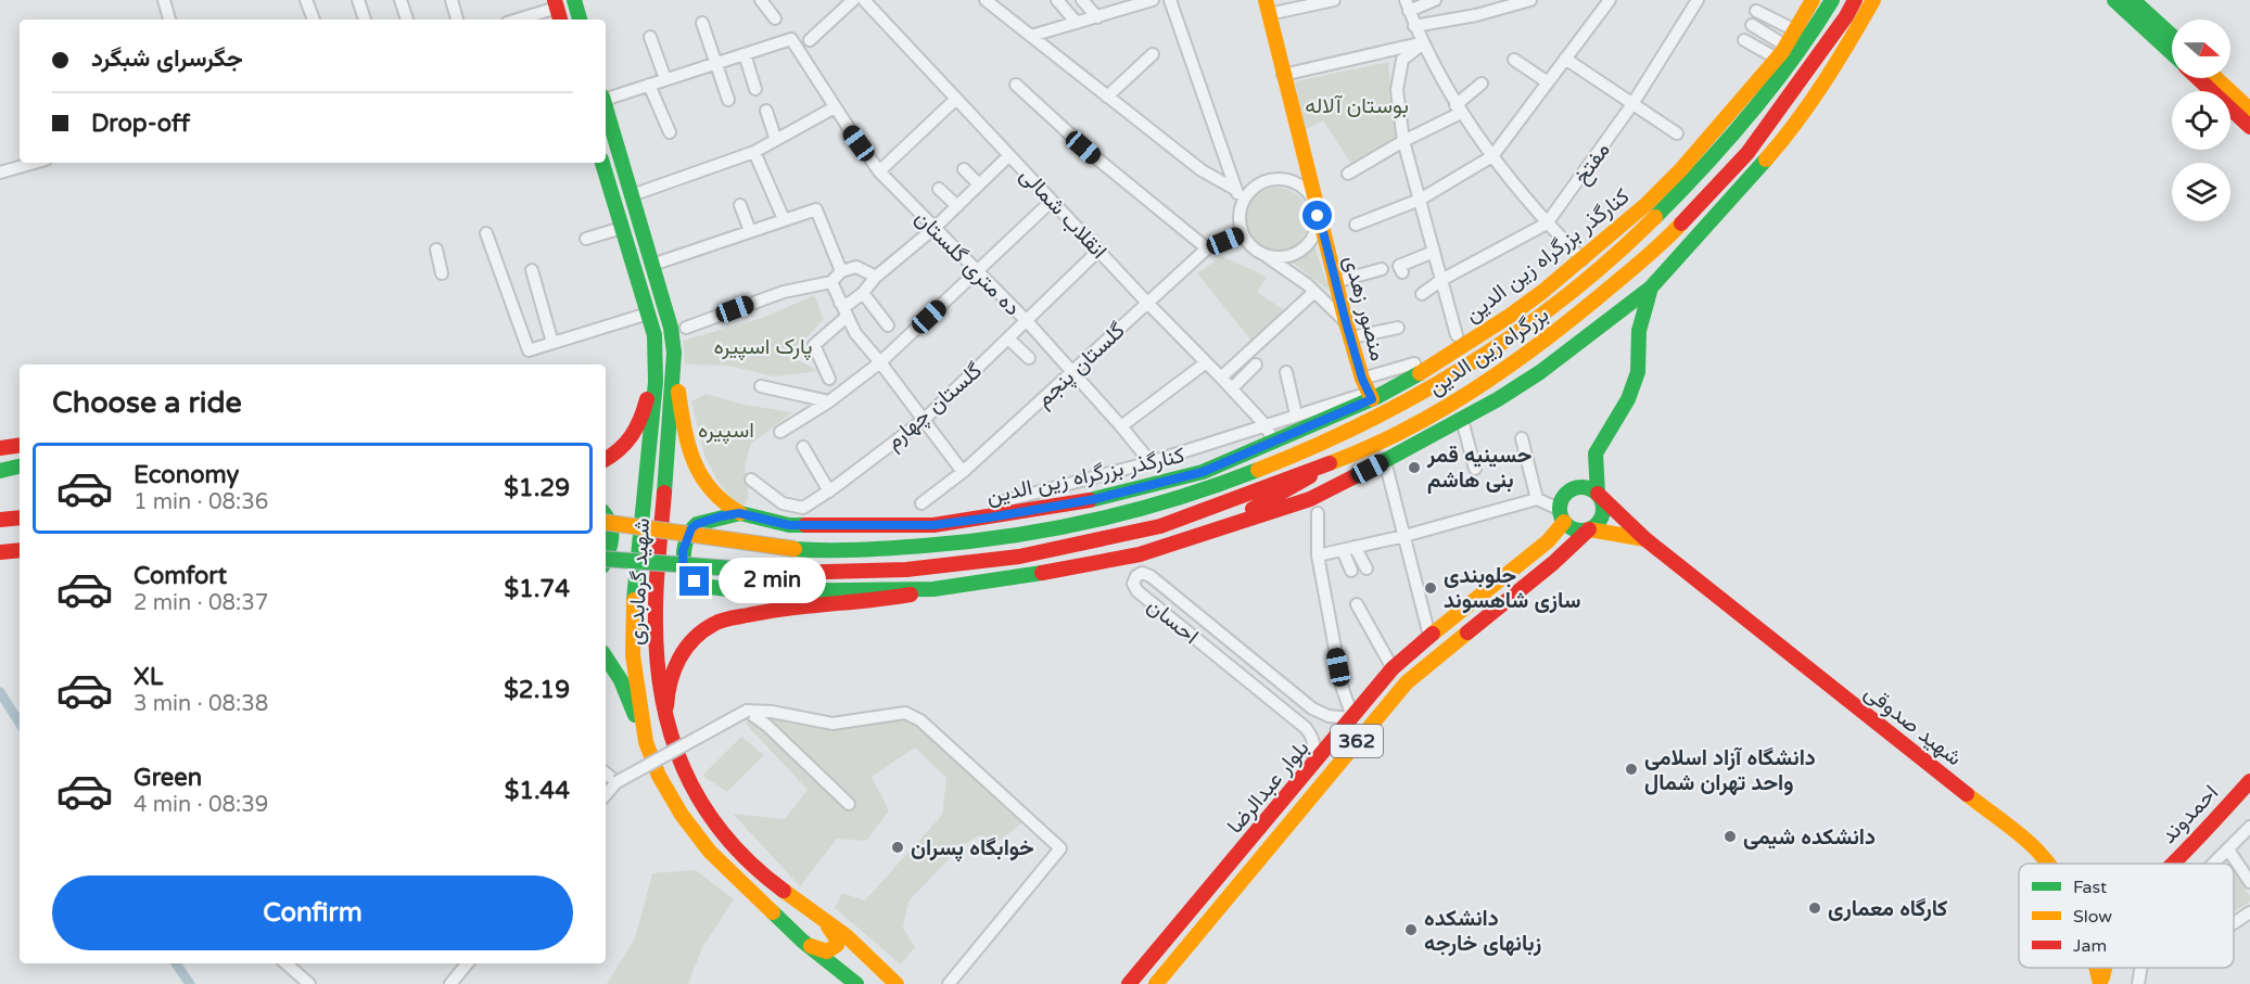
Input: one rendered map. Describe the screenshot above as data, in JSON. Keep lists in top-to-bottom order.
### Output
{
  "streets": {
    "main road": [
      "کنارگذر بزرگراه زین الدین",
      "منصور زهدی",
      "بزرگراه زین الدین",
      "شهید گرمابدری",
      "شهید صدوقی",
      "362",
      "بلوار عبدالرضا",
      "احمدوند"
    ],
    "street": [
      "مفتخ",
      "انقلاب شمالی",
      "ده متری گلستان",
      "گلستان پنجم",
      "گلستان چهارم",
      "احسان"
    ]
  },
  "crossings": [
    ["انقلاب شمالی", "کنارگذر بزرگراه زین الدین"],
    ["انقلاب شمالی", "گلستان پنجم"],
    ["انقلاب شمالی", "گلستان چهارم"],
    ["کنارگذر بزرگراه زین الدین", "منصور زهدی"],
    ["ده متری گلستان", "گلستان پنجم"],
    ["ده متری گلستان", "گلستان چهارم"],
    ["منصور زهدی", "گلستان پنجم"],
    ["احسان", "بلوار عبدالرضا"],
    ["شهید صدوقی", "بلوار عبدالرضا"],
    ["شهید صدوقی", "احمدوند"]
  ],
  "parks": ["بوستان آلاله", "پارک اسپیره", "اسپیره"],
  "places": [
    "حسینیه قمر بنی هاشم",
    "جلوبندی سازی شاهسوند",
    "دانشگاه آزاد اسلامی واحد تهران شمال",
    "دانشکده شیمی",
    "خوابگاه پسران",
    "کارگاه معماری",
    "دانشکده زبانهای خارجه"
  ],
  "legend": ["Fast", "Slow", "Jam"],
  "north": "right",
  "page": {
    "banner": ["جگرسرای شبگرد", "Drop-off"],
    "heading": "Choose a ride",
    "list": [
      {
        "name": "Economy",
        "note": "1 min · 08:36",
        "value": "$1.29"
      },
      {
        "name": "Comfort",
        "note": "2 min · 08:37",
        "value": "$1.74"
      },
      {
        "name": "XL",
        "note": "3 min · 08:38",
        "value": "$2.19"
      },
      {
        "name": "Green",
        "note": "4 min · 08:39",
        "value": "$1.44"
      }
    ],
    "bubble": "2 min",
    "buttons": "Confirm"
  }
}
